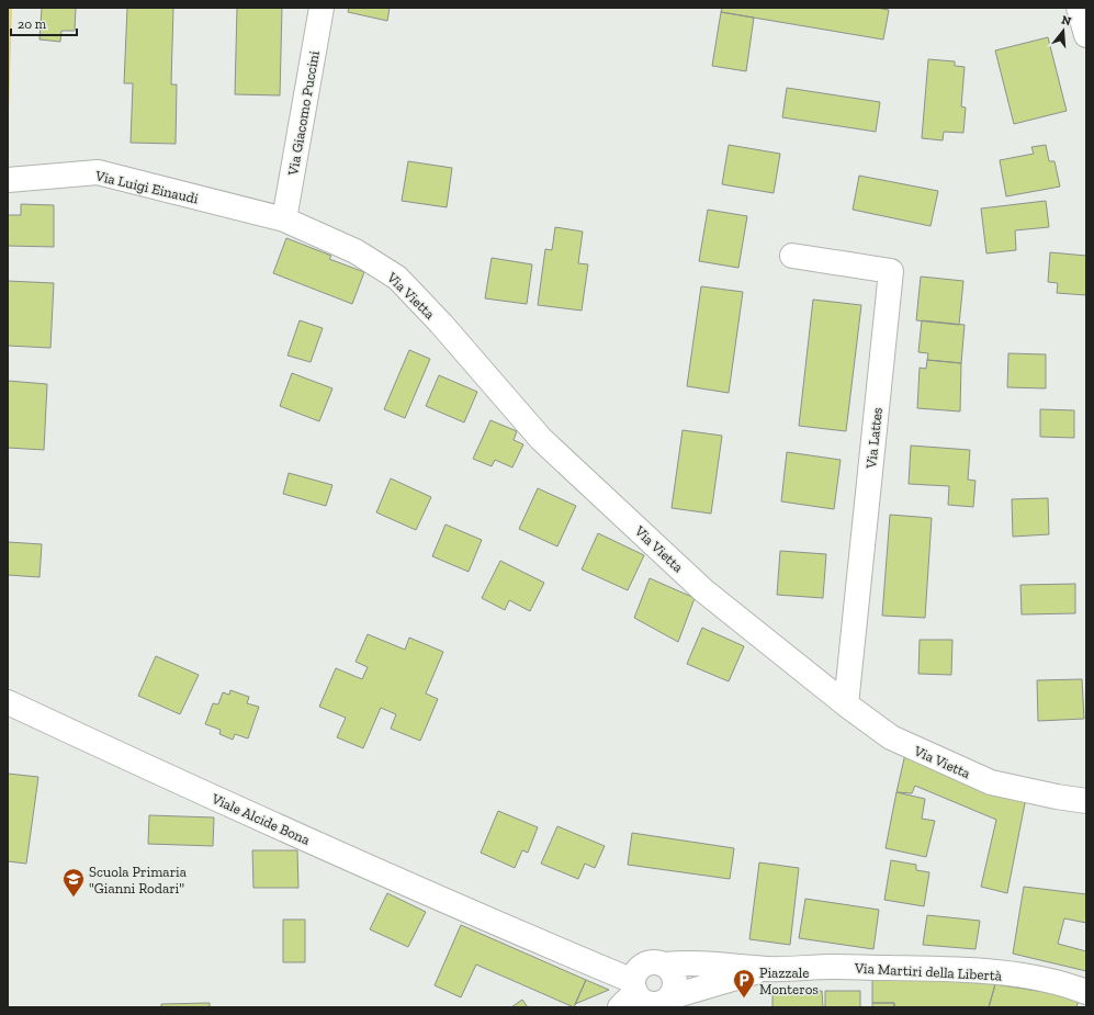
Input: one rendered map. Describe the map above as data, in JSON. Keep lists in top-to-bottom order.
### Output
{
  "streets": {
    "street": [
      "Via Giacomo Puccini",
      "Via Luigi Einaudi",
      "Via Vietta",
      "Via Lattes",
      "Viale Alcide Bona",
      "Via Martiri della Libertà"
    ]
  },
  "crossings": [
    ["Via Giacomo Puccini", "Via Luigi Einaudi"],
    ["Via Giacomo Puccini", "Via Vietta"],
    ["Via Luigi Einaudi", "Via Vietta"],
    ["Via Vietta", "Via Lattes"],
    ["Viale Alcide Bona", "Via Martiri della Libertà"]
  ],
  "places": {
    "school or university": ["Scuola Primaria \"Gianni Rodari\""],
    "parking": ["Piazzale Monteros"]
  },
  "scale_bar": "20 m",
  "north": "top"
}
